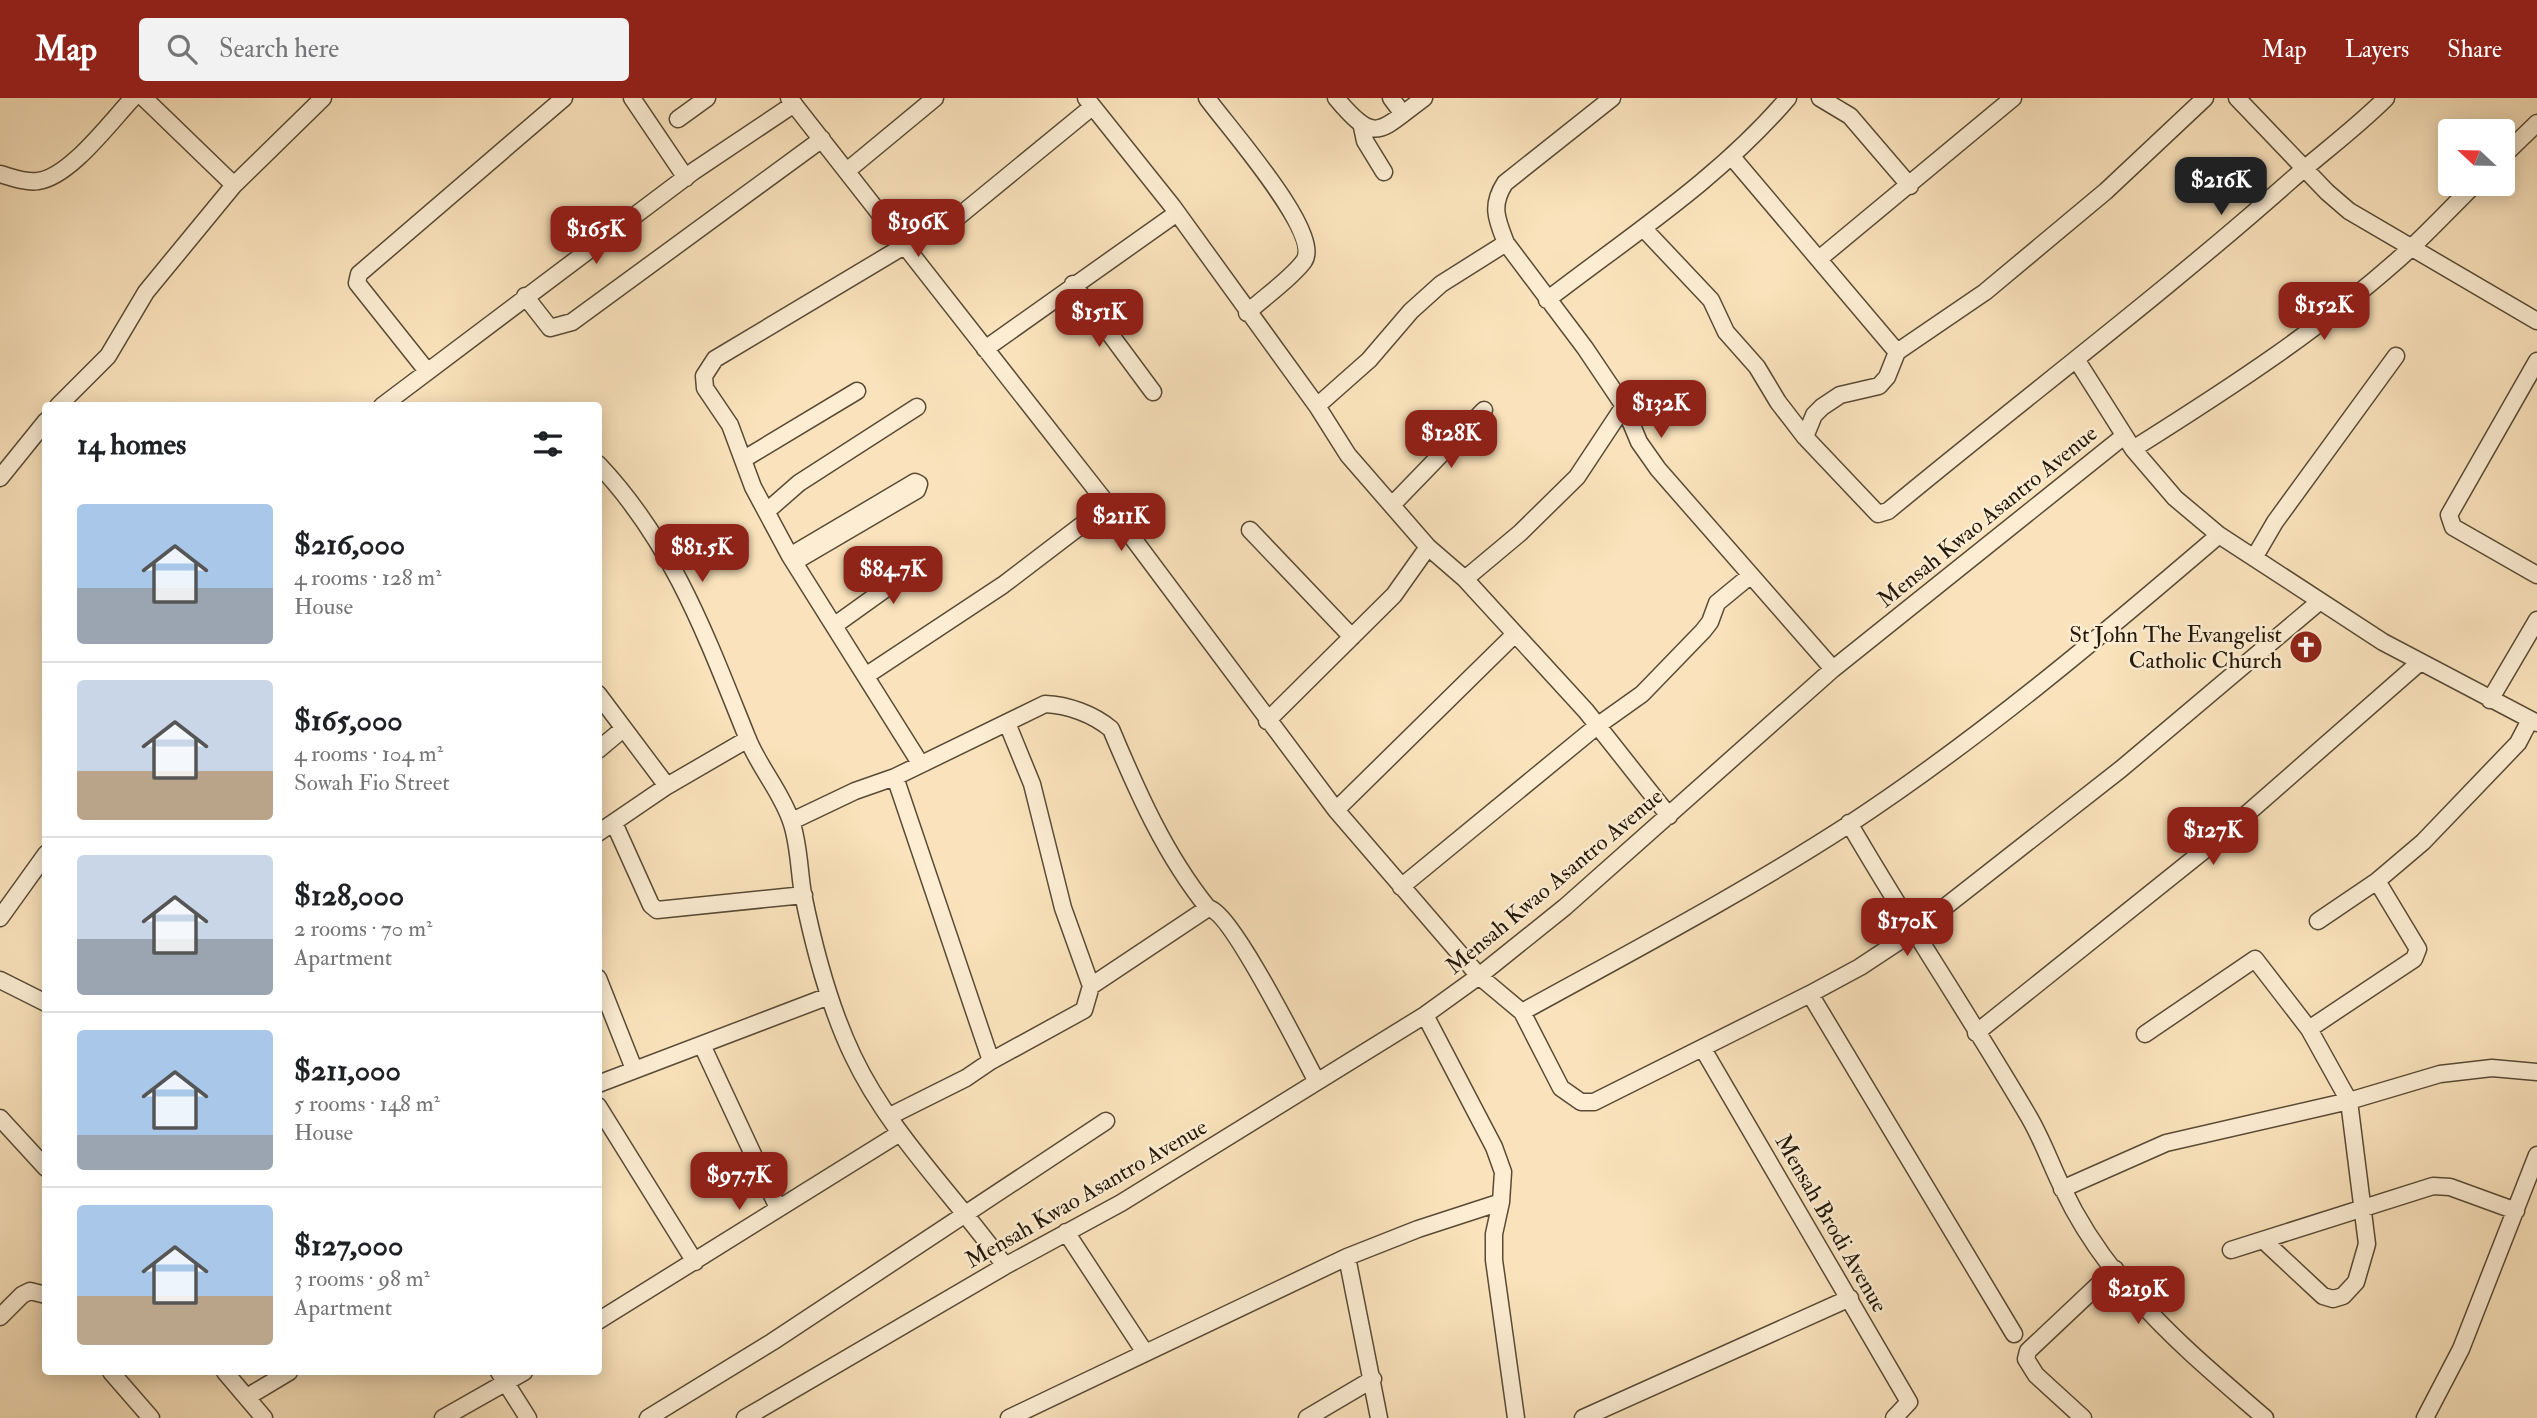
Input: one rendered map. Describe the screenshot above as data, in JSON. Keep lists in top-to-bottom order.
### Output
{
  "streets": {
    "street": ["Mensah Kwao Asantro Avenue", "Mensah Brodi Avenue"]
  },
  "places": {
    "church": ["St John The Evangelist Catholic Church"]
  },
  "north": "left",
  "page": {
    "header": "Map",
    "search": "Search here",
    "nav": ["Map", "Layers", "Share"],
    "price": [
      "$216K",
      "$196K",
      "$165K",
      "$152K",
      "$151K",
      "$132K",
      "$128K",
      "$211K",
      "$81.5K",
      "$84.7K",
      "$127K",
      "$170K",
      "$97.7K",
      "$219K"
    ],
    "heading": "14 homes",
    "list": [
      {
        "name": "$216,000",
        "note": "4 rooms · 128 m² · House"
      },
      {
        "name": "$165,000",
        "note": "4 rooms · 104 m² · Sowah Fio Street"
      },
      {
        "name": "$128,000",
        "note": "2 rooms · 70 m² · Apartment"
      },
      {
        "name": "$211,000",
        "note": "5 rooms · 148 m² · House"
      },
      {
        "name": "$127,000",
        "note": "3 rooms · 98 m² · Apartment"
      }
    ]
  }
}
